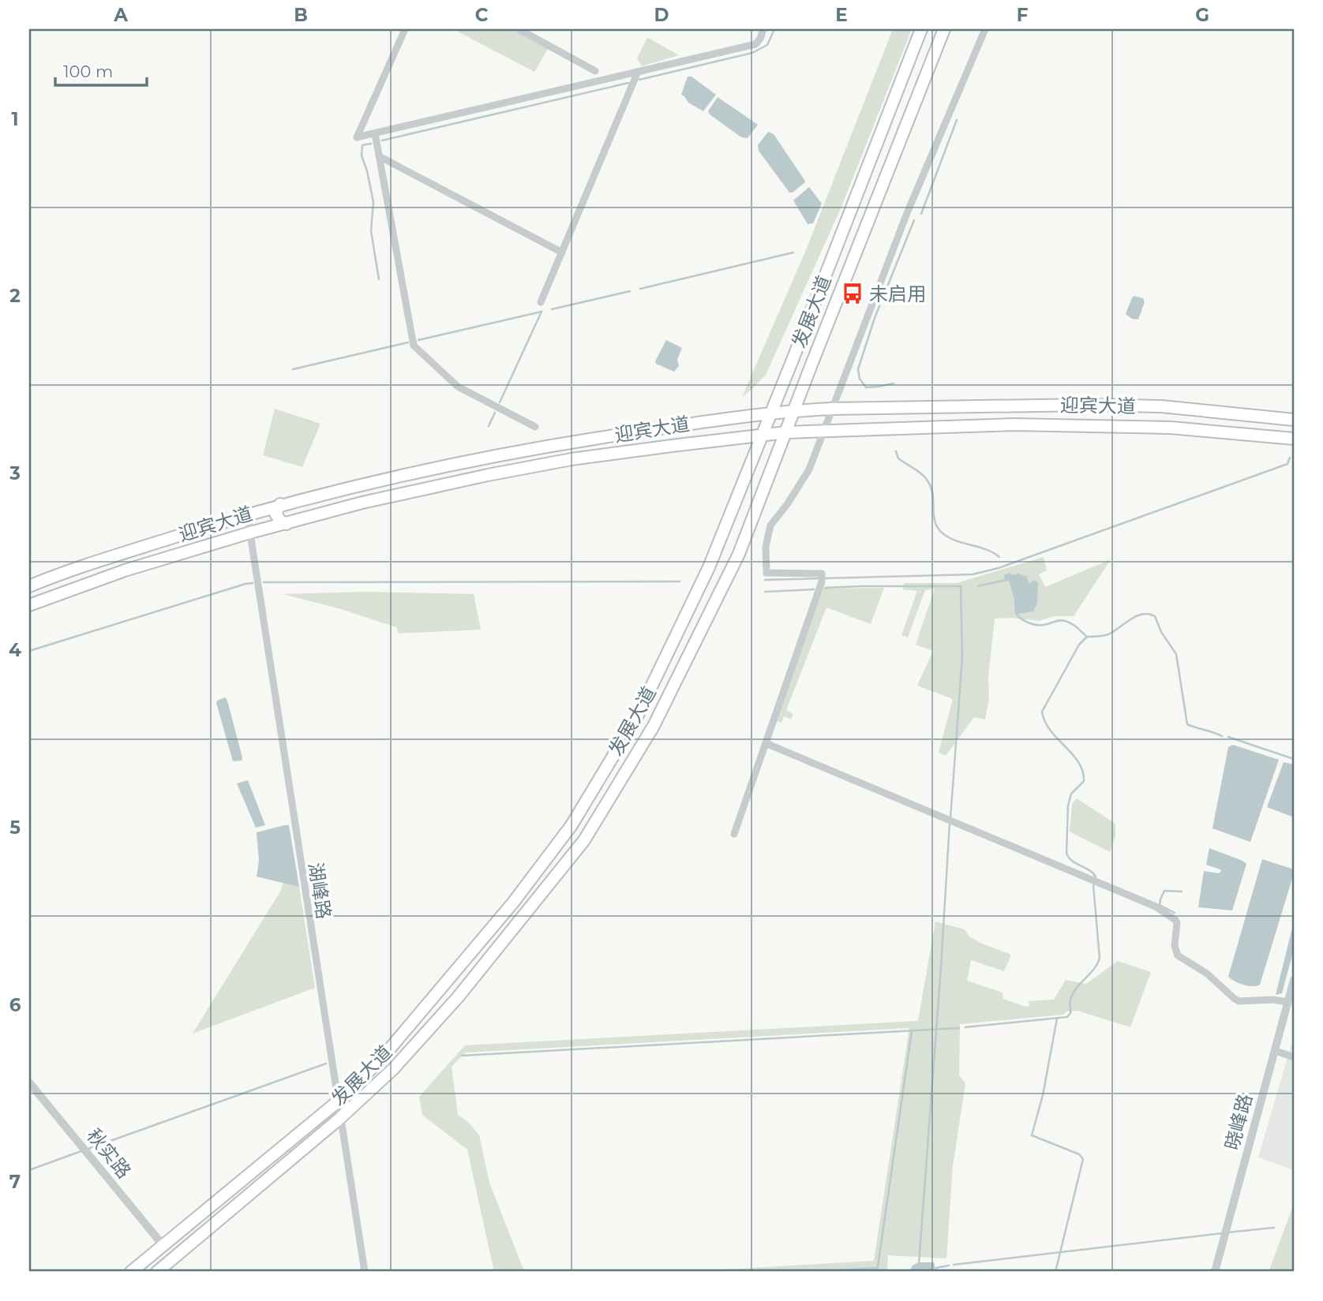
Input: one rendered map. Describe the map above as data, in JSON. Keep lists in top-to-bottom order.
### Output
{
  "streets": {
    "main road": ["发展大道", "迎宾大道"],
    "street": ["湖峰路", "晓峰路", "秋实路"]
  },
  "crossings": [
    ["发展大道", "迎宾大道"],
    ["发展大道", "湖峰路"],
    ["发展大道", "秋实路"],
    ["迎宾大道", "湖峰路"]
  ],
  "places": {
    "bus stop": ["未启用"]
  },
  "scale_bar": "100 m",
  "grid": {
    "columns": [
      "A",
      "B",
      "C",
      "D",
      "E",
      "F",
      "G"
    ],
    "rows": [
      "1",
      "2",
      "3",
      "4",
      "5",
      "6",
      "7"
    ]
  }
}
